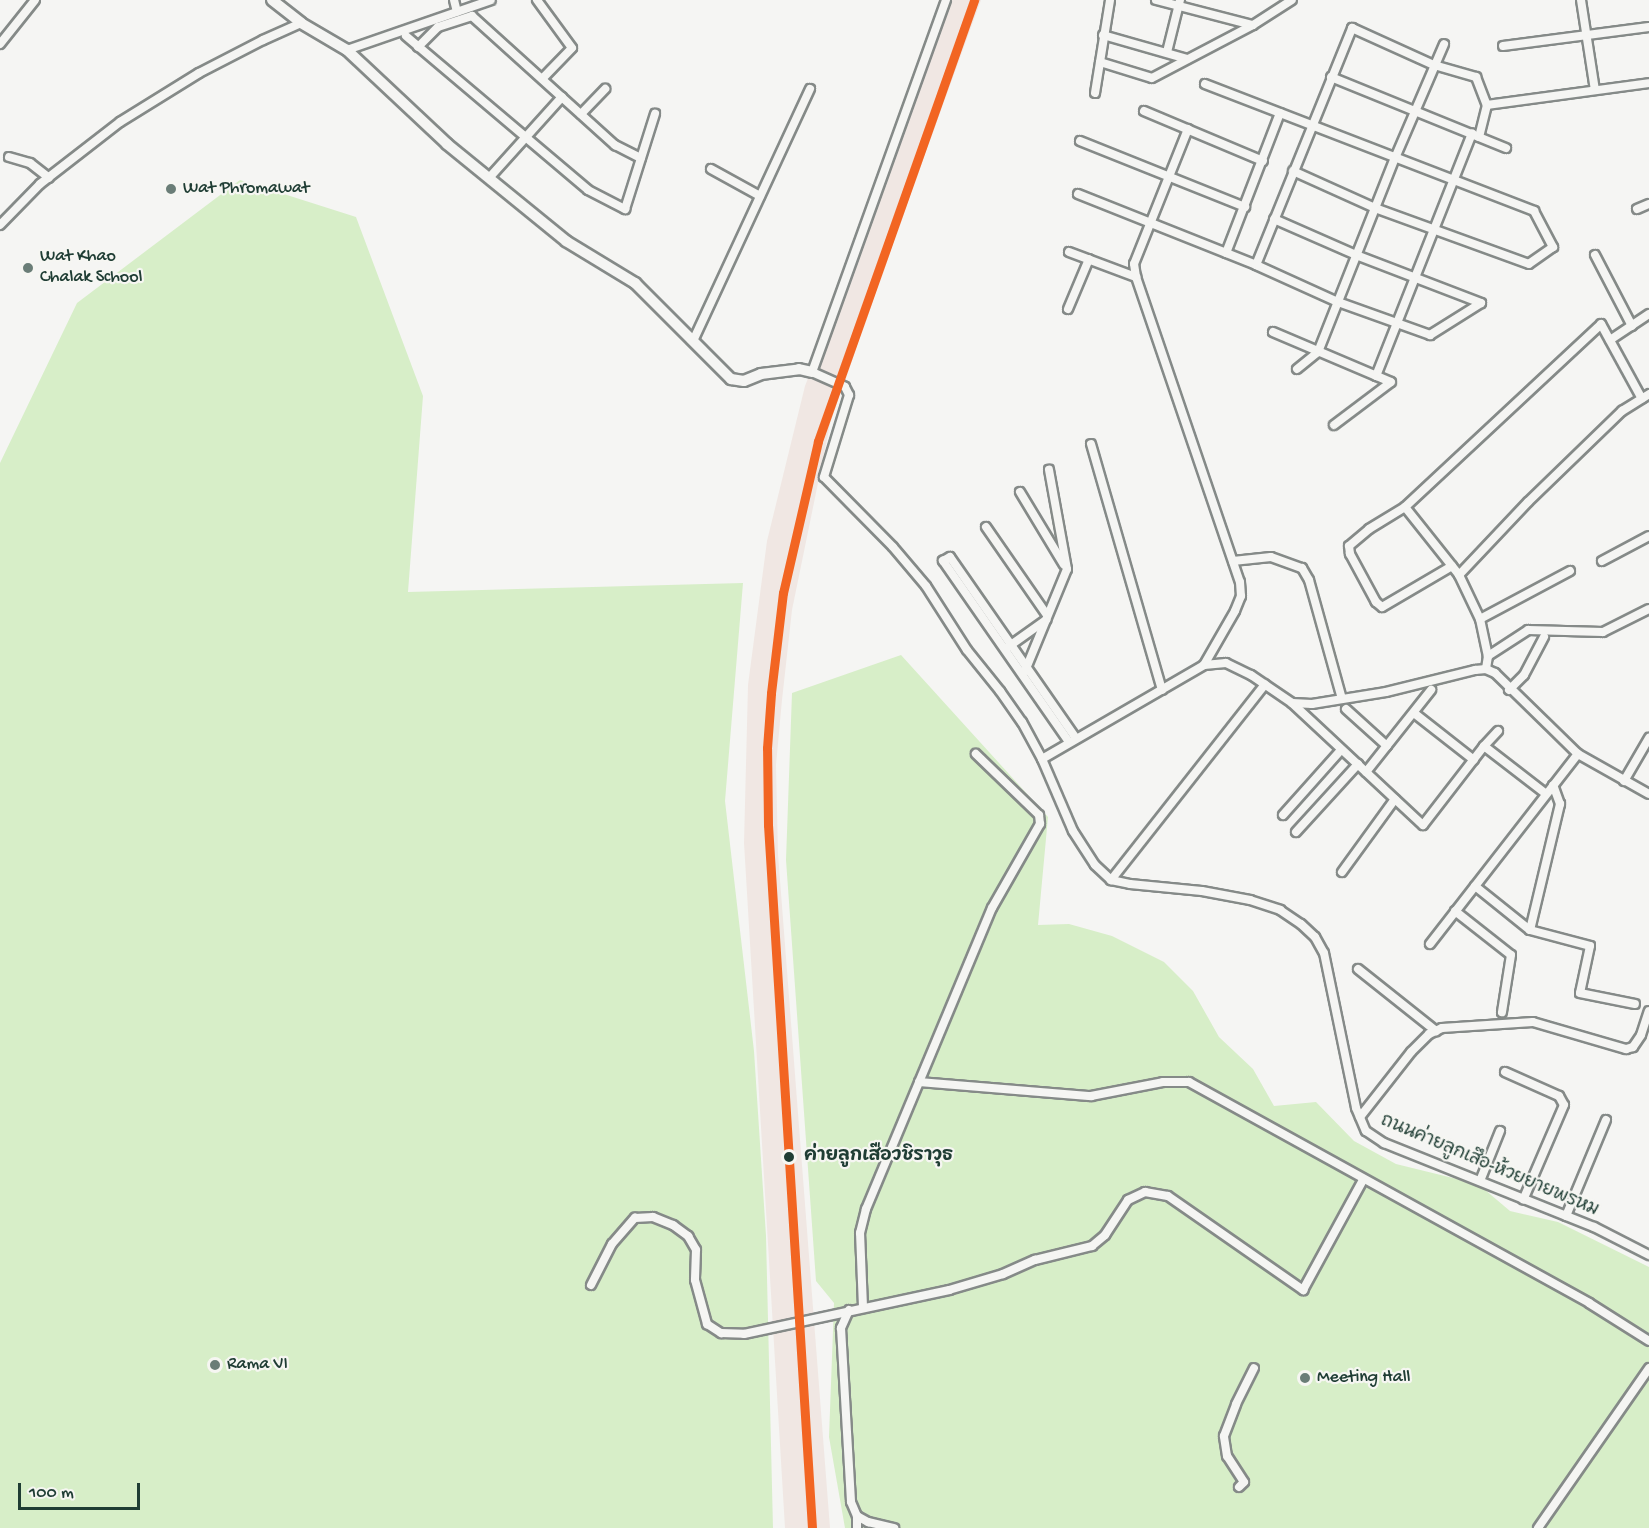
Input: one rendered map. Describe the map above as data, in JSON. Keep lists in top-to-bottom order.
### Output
{
  "streets": {
    "street": ["ถนนค่ายลูกเสึอ-ห้วยยายพรหม"]
  },
  "places": [
    "Wat Phromawat",
    "Wat Khao Chalak School",
    "ค่ายลูกเสือวชิราวุธ",
    "Rama VI",
    "Meeting Hall"
  ],
  "scale_bar": "100 m"
}
